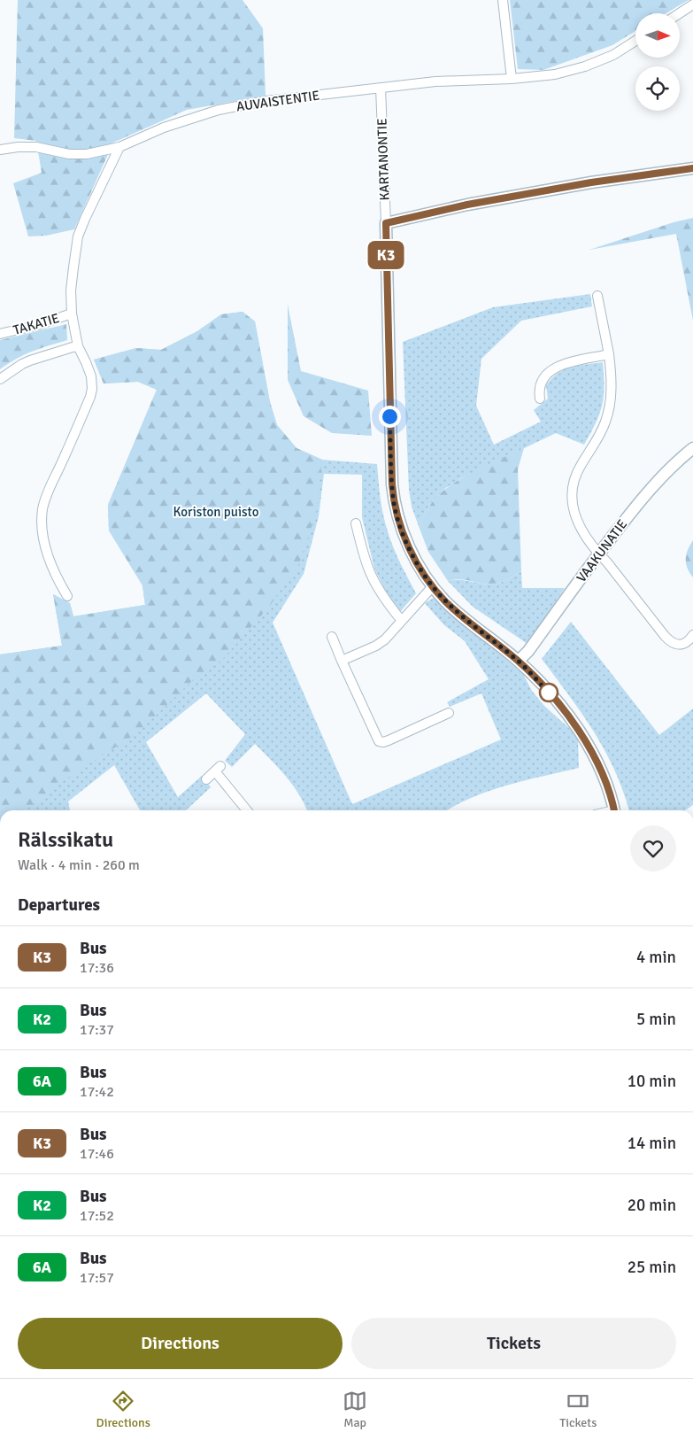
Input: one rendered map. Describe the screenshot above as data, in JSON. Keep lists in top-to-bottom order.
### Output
{
  "streets": {
    "street": [
      "AUVAISTENTIE",
      "KARTANONTIE",
      "TAKATIE",
      "VAAKUNATIE"
    ]
  },
  "crossings": [
    ["AUVAISTENTIE", "KARTANONTIE"],
    ["KARTANONTIE", "VAAKUNATIE"]
  ],
  "parks": ["Koriston puisto"],
  "lines": ["bus line K3"],
  "north": "right",
  "page": {
    "on_map": "K3",
    "heading": [
      ["Rälssikatu", "Walk · 4 min · 260 m"],
      "Departures"
    ],
    "list": [
      {
        "mark": "K3",
        "name": "Bus",
        "note": "17:36",
        "value": "4 min"
      },
      {
        "mark": "K2",
        "name": "Bus",
        "note": "17:37",
        "value": "5 min"
      },
      {
        "mark": "6A",
        "name": "Bus",
        "note": "17:42",
        "value": "10 min"
      },
      {
        "mark": "K3",
        "name": "Bus",
        "note": "17:46",
        "value": "14 min"
      },
      {
        "mark": "K2",
        "name": "Bus",
        "note": "17:52",
        "value": "20 min"
      },
      {
        "mark": "6A",
        "name": "Bus",
        "note": "17:57",
        "value": "25 min"
      }
    ],
    "buttons": ["Directions", "Tickets"],
    "tabs": ["Directions", "Map", "Tickets"]
  }
}
